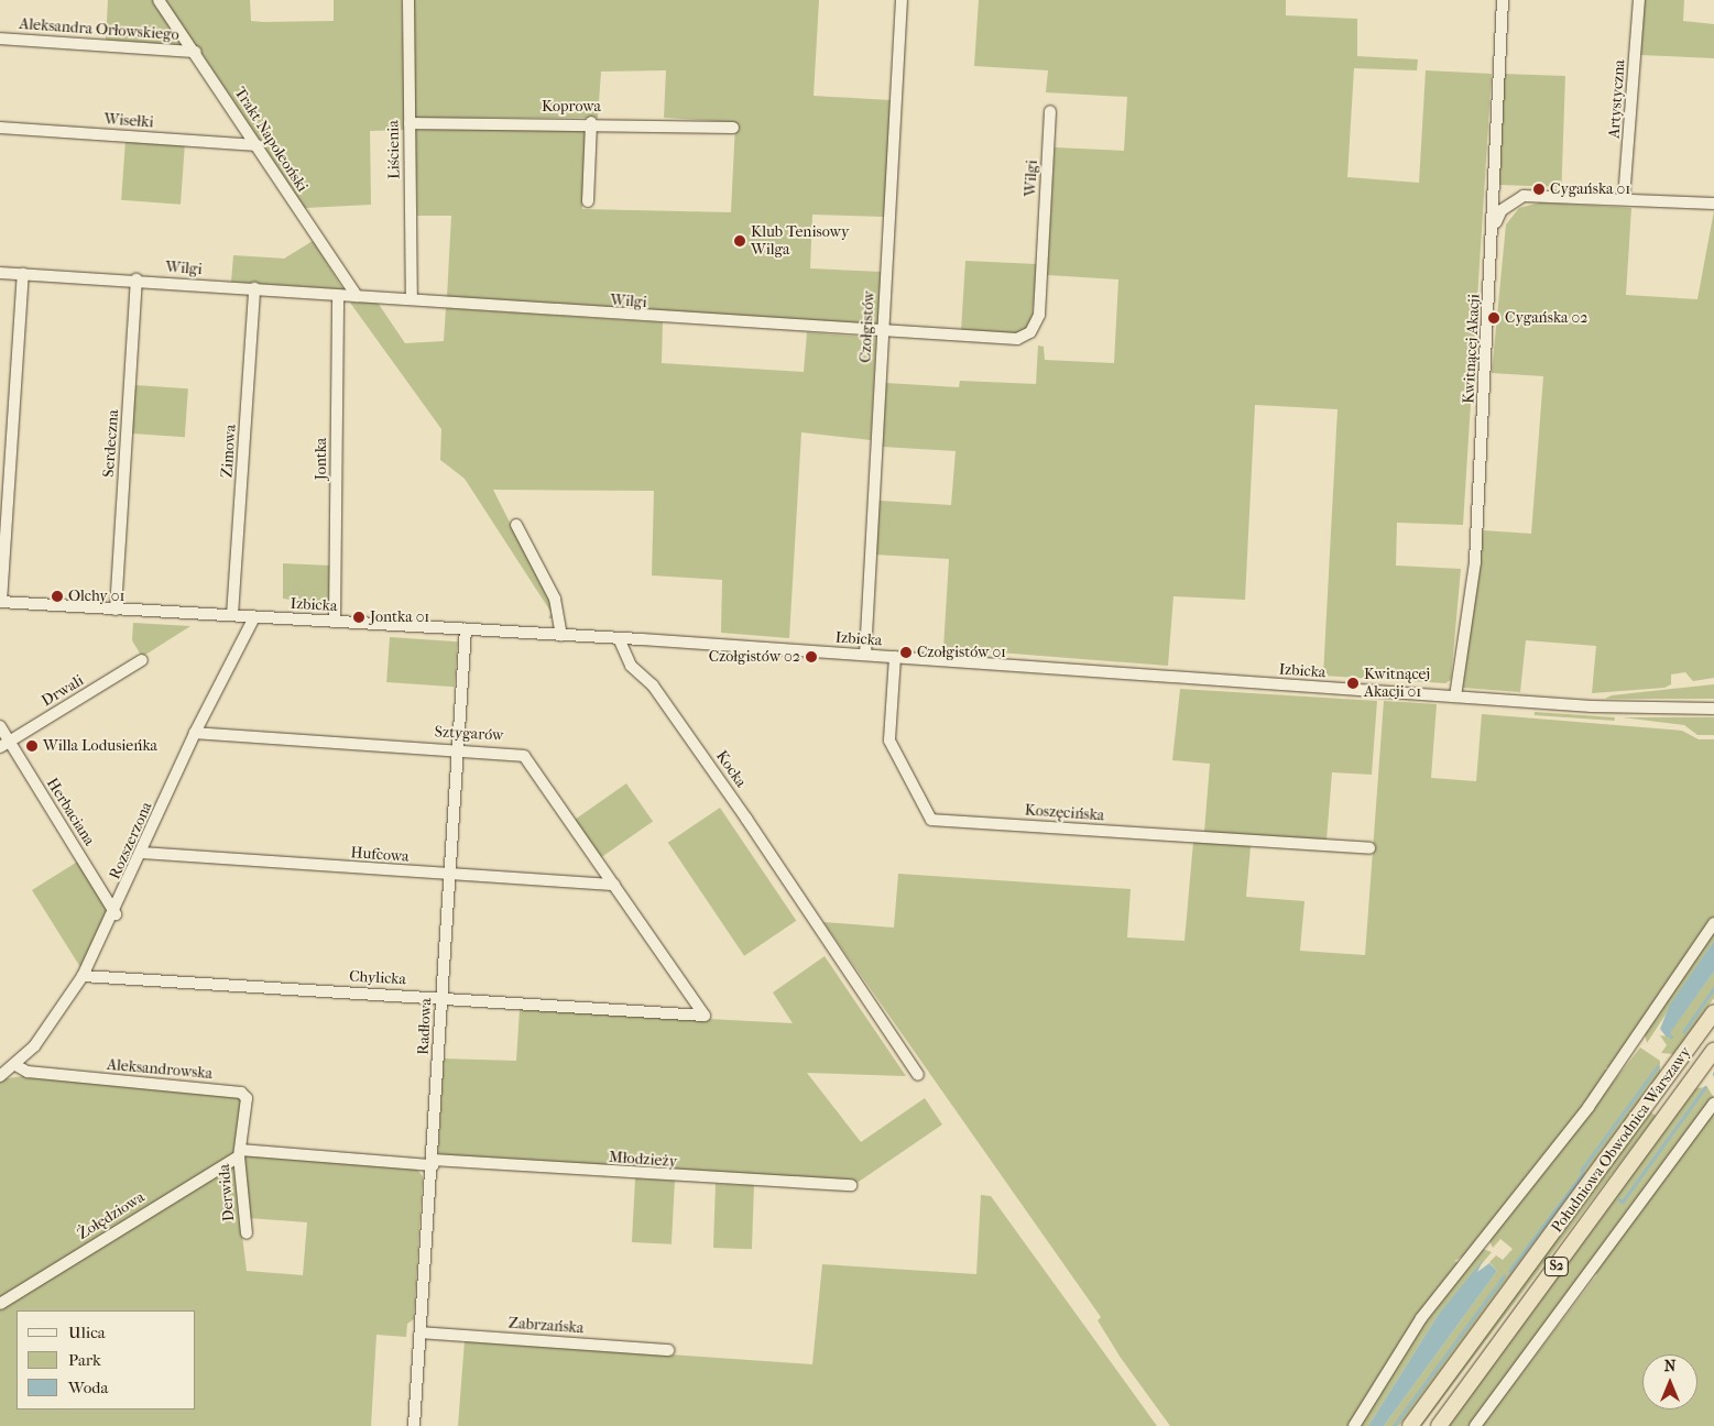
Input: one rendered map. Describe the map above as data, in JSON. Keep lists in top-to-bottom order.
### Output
{
  "streets": {
    "highway": ["Południowa Obwodnica Warszawy", "S2"],
    "street": [
      "Aleksandra Orłowskiego",
      "Artystyczna",
      "Koprowa",
      "Wisełki",
      "Trakt Napoleoński",
      "Liścienia",
      "Wilgi",
      "Czołgistów",
      "Kwitnącej Akacji",
      "Serdeczna",
      "Zimowa",
      "Jontka",
      "Izbicka",
      "Drwali",
      "Sztygarów",
      "Kocka",
      "Herbaciana",
      "Koszęcińska",
      "Rozszerzona",
      "Hufcowa",
      "Chylicka",
      "Radłowa",
      "Aleksandrowska",
      "Młodzieży",
      "Derwida",
      "Żołędziowa",
      "Zabrzańska"
    ]
  },
  "crossings": [
    ["Aleksandra Orłowskiego", "Trakt Napoleoński"],
    ["Koprowa", "Liścienia"],
    ["Wisełki", "Trakt Napoleoński"],
    ["Trakt Napoleoński", "Wilgi"],
    ["Liścienia", "Wilgi"],
    ["Wilgi", "Czołgistów"],
    ["Wilgi", "Serdeczna"],
    ["Wilgi", "Zimowa"],
    ["Wilgi", "Jontka"],
    ["Czołgistów", "Izbicka"],
    ["Kwitnącej Akacji", "Izbicka"],
    ["Serdeczna", "Izbicka"],
    ["Zimowa", "Izbicka"],
    ["Jontka", "Izbicka"],
    ["Izbicka", "Kocka"],
    ["Izbicka", "Koszęcińska"],
    ["Izbicka", "Rozszerzona"],
    ["Izbicka", "Radłowa"],
    ["Drwali", "Herbaciana"],
    ["Sztygarów", "Rozszerzona"],
    ["Sztygarów", "Hufcowa"],
    ["Sztygarów", "Chylicka"],
    ["Sztygarów", "Radłowa"],
    ["Herbaciana", "Rozszerzona"],
    ["Rozszerzona", "Hufcowa"],
    ["Rozszerzona", "Chylicka"],
    ["Rozszerzona", "Aleksandrowska"],
    ["Hufcowa", "Radłowa"],
    ["Chylicka", "Radłowa"],
    ["Radłowa", "Młodzieży"],
    ["Radłowa", "Zabrzańska"],
    ["Aleksandrowska", "Młodzieży"],
    ["Aleksandrowska", "Derwida"],
    ["Aleksandrowska", "Żołędziowa"],
    ["Młodzieży", "Derwida"],
    ["Młodzieży", "Żołędziowa"],
    ["Derwida", "Żołędziowa"]
  ],
  "places": [
    "Cygańska 01",
    "Klub Tenisowy Wilga",
    "Cygańska 02",
    "Olchy 01",
    "Jontka 01",
    "Czołgistów 01",
    "Czołgistów 02",
    "Kwitnącej Akacji 01",
    "Willa Lodusieńka"
  ],
  "legend": ["Ulica", "Park", "Woda"],
  "north": "top"
}
